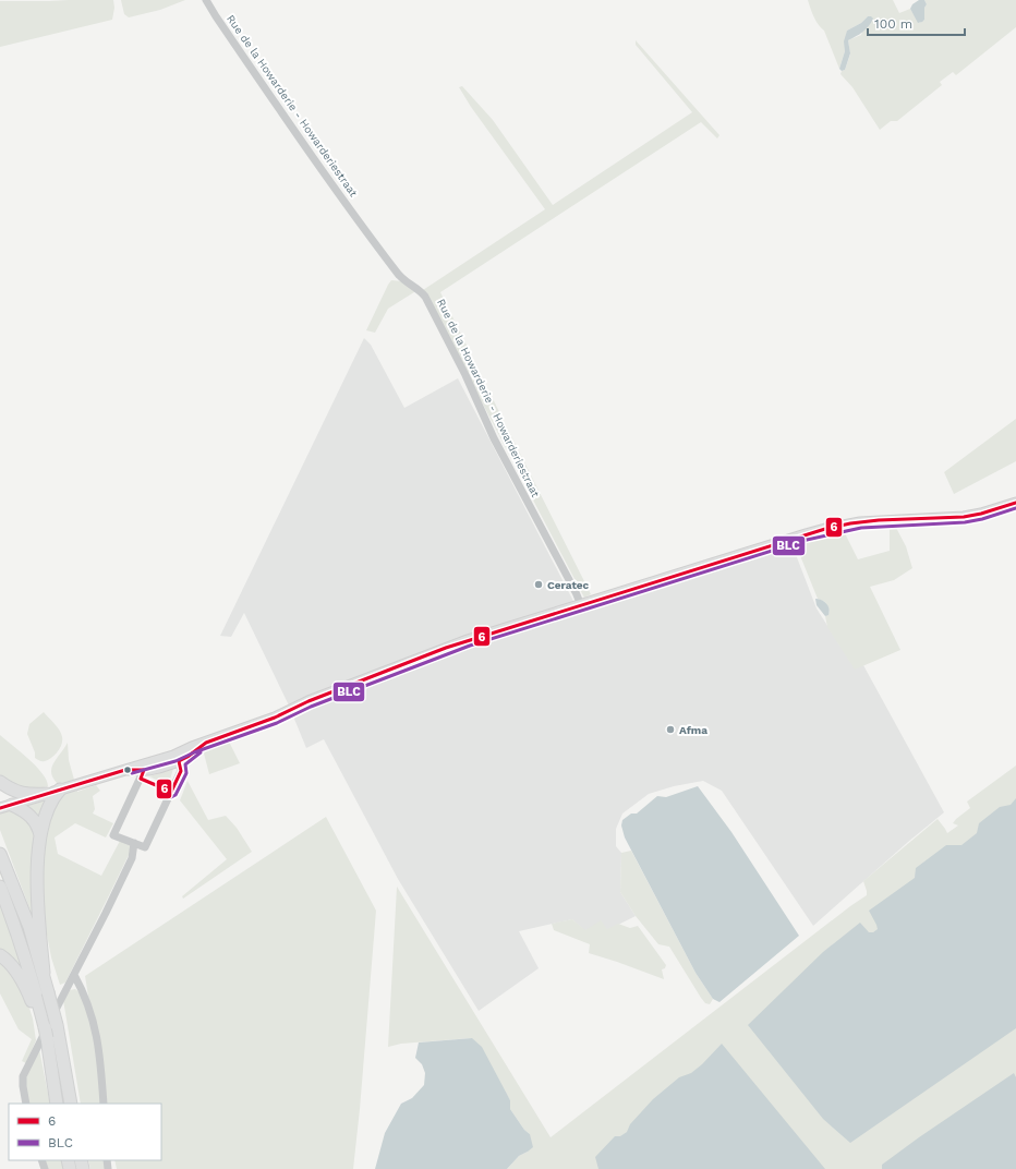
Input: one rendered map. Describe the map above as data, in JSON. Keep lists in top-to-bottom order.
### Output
{
  "streets": {
    "street": ["Rue de la Howarderie - Howarderiestraat"]
  },
  "places": ["Ceratec", "Afma"],
  "lines": ["transit line 6", "transit line BLC"],
  "legend": ["6", "BLC"],
  "scale_bar": "100 m"
}
